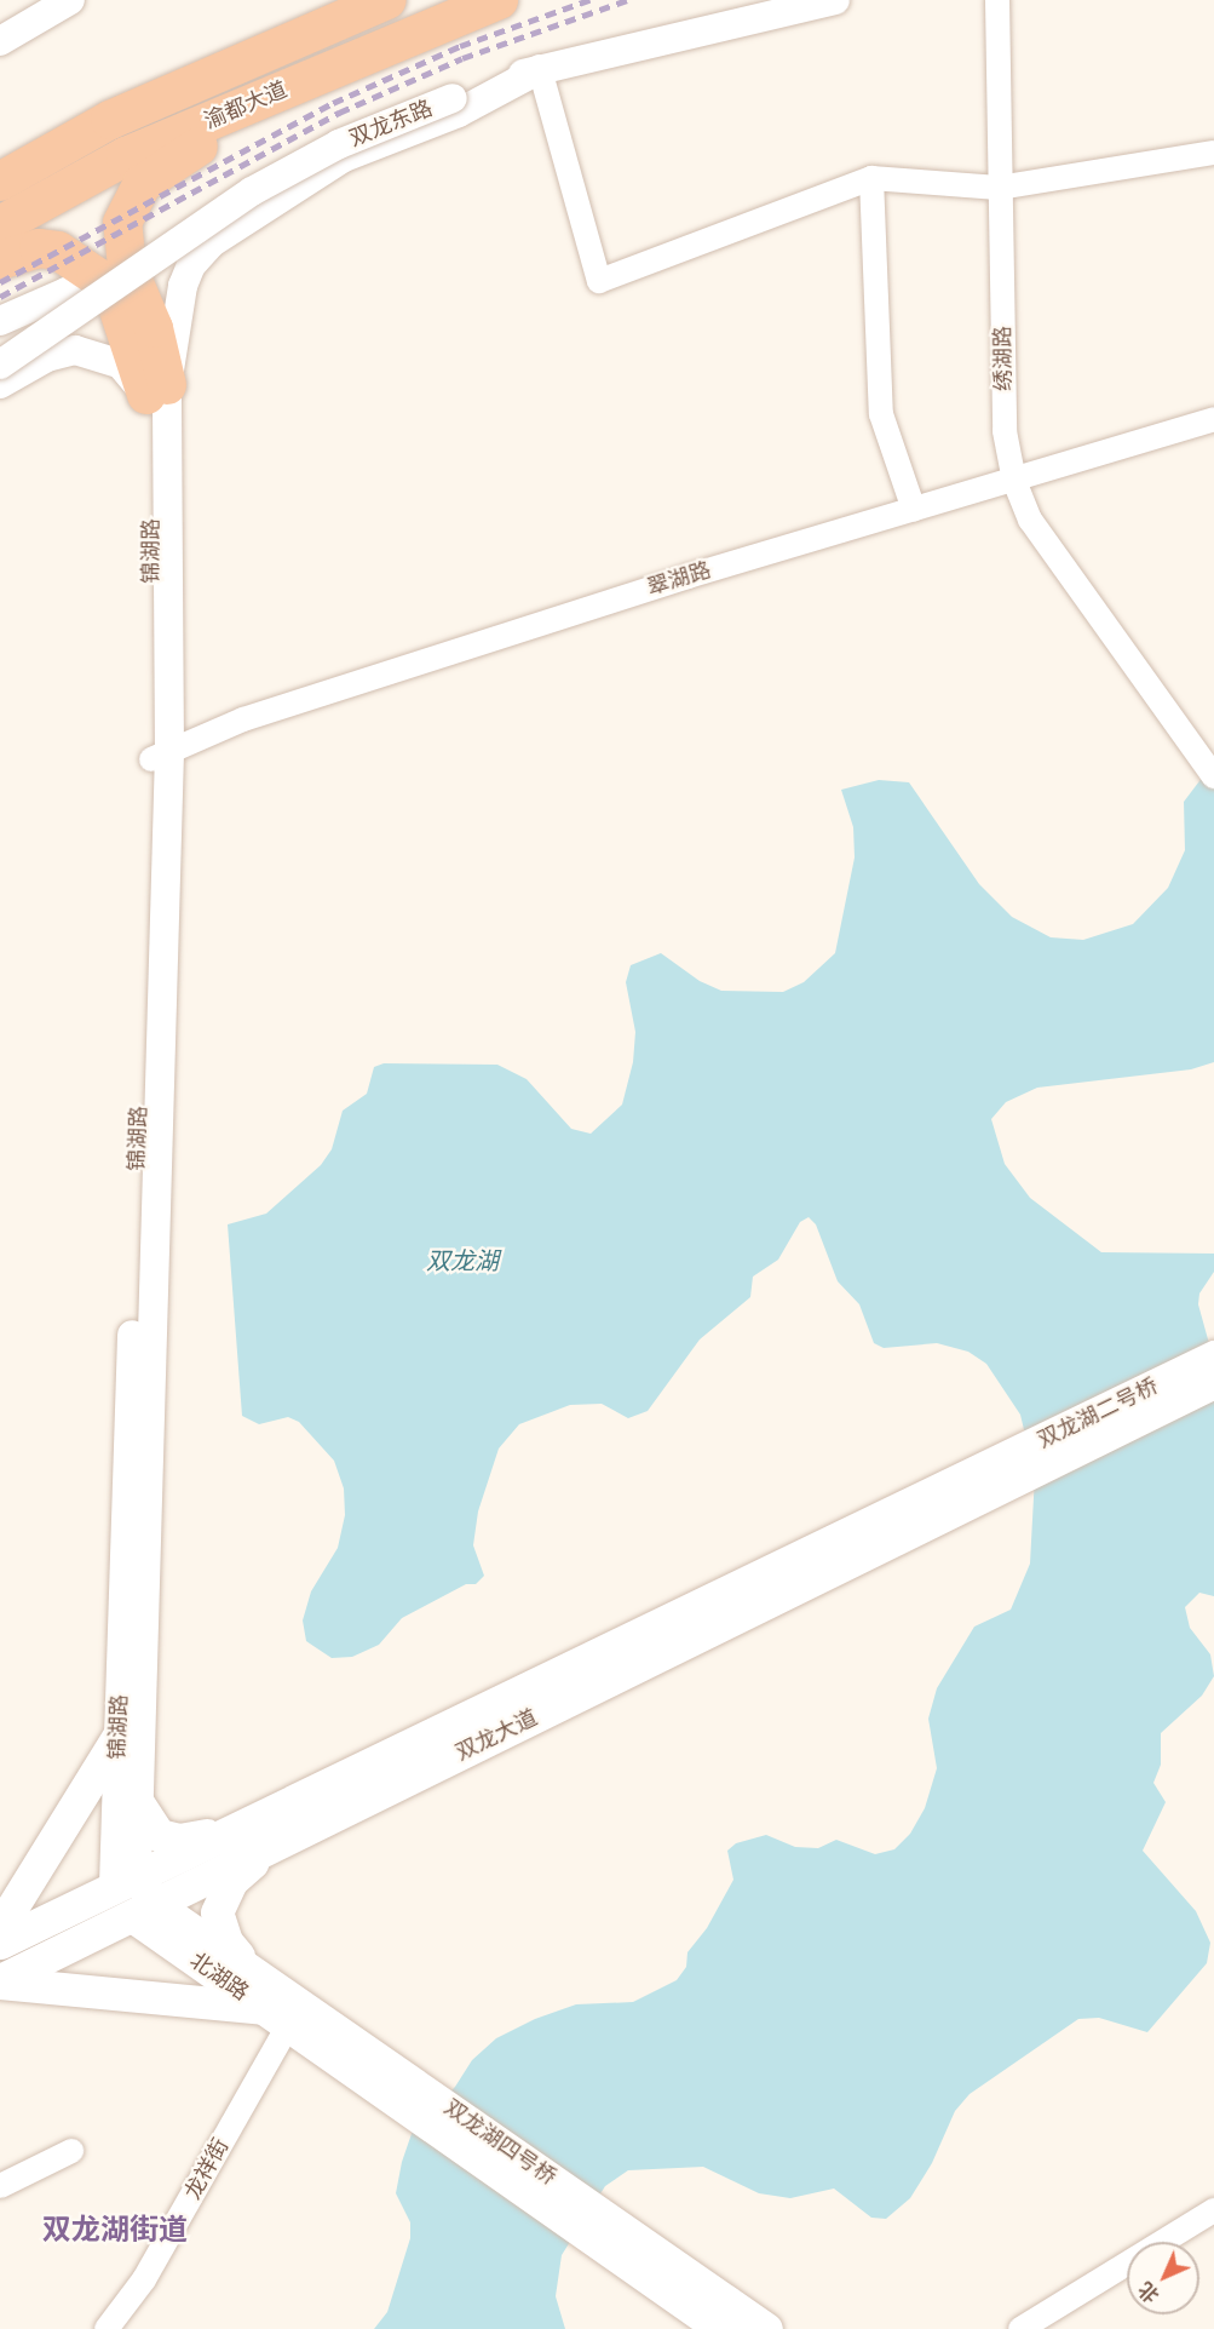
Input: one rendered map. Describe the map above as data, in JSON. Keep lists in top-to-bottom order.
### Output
{
  "streets": {
    "highway": ["渝都大道"],
    "main road": [
      "双龙湖二号桥",
      "双龙大道",
      "北湖路",
      "双龙湖四号桥"
    ],
    "street": [
      "双龙东路",
      "绣湖路",
      "锦湖路",
      "翠湖路",
      "龙祥街"
    ]
  },
  "crossings": [
    ["双龙东路", "锦湖路"],
    ["绣湖路", "翠湖路"],
    ["锦湖路", "翠湖路"],
    ["锦湖路", "双龙大道"],
    ["锦湖路", "北湖路"],
    ["双龙湖二号桥", "双龙大道"],
    ["双龙大道", "北湖路"],
    ["北湖路", "双龙湖四号桥"],
    ["北湖路", "龙祥街"]
  ],
  "districts": ["双龙湖街道"],
  "water": ["双龙湖"],
  "north": "bottom left"
}
